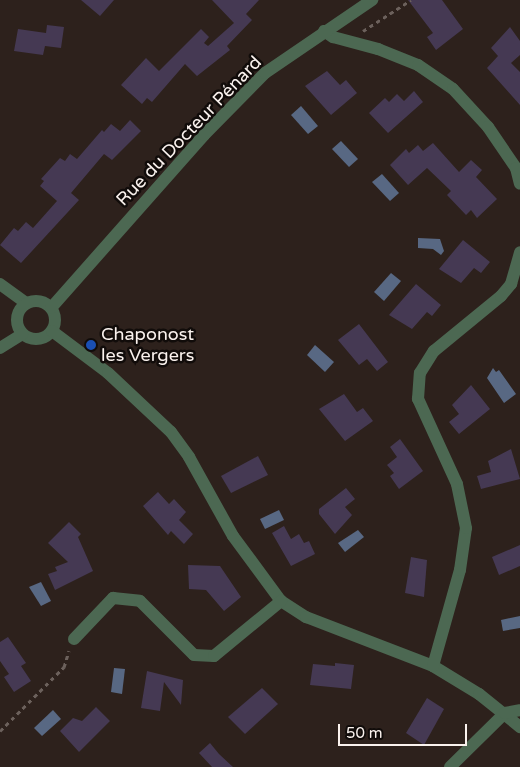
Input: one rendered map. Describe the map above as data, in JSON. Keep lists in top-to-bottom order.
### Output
{
  "streets": {
    "street": ["Rue du Docteur Pénard"]
  },
  "places": ["Chaponost les Vergers"],
  "scale_bar": "50 m"
}
